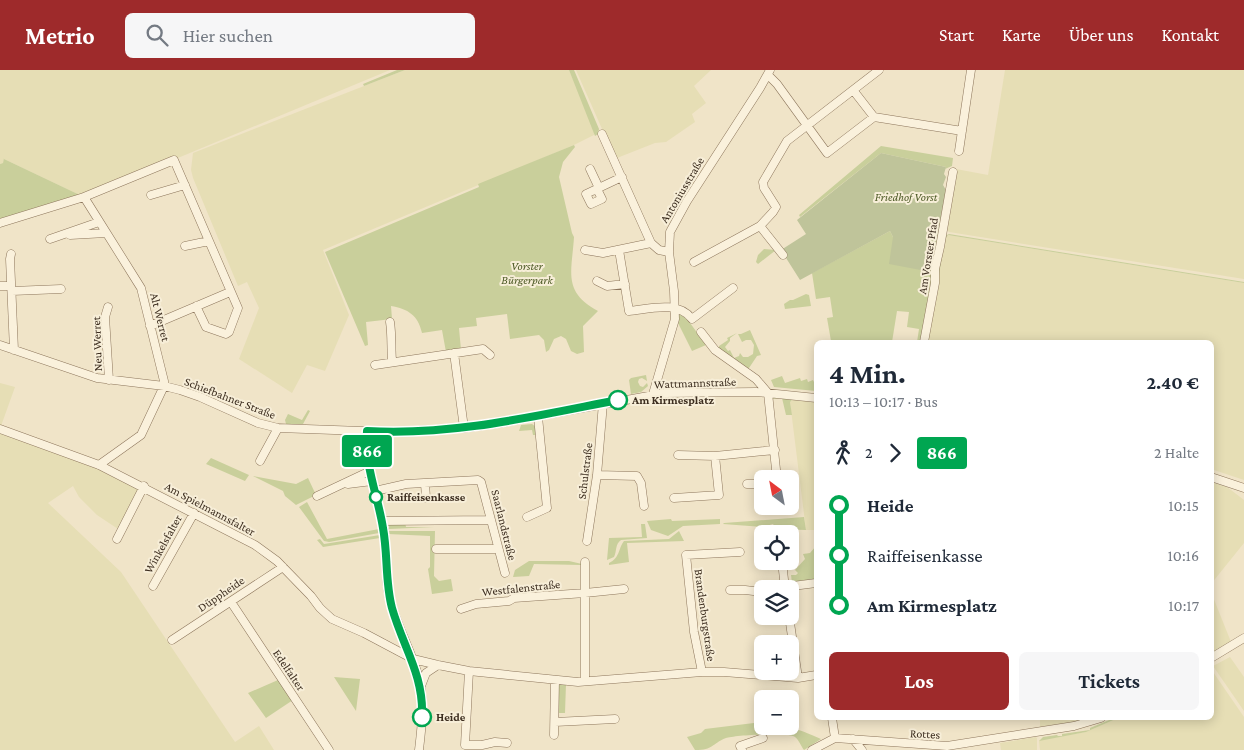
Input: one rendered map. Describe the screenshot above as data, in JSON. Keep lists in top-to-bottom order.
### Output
{
  "streets": {
    "street": [
      "Antoniusstraße",
      "Am Vorster Pfad",
      "Alt Werret",
      "Neu Werret",
      "Wattmannstraße",
      "Schiefbahner Straße",
      "Schulstraße",
      "Am Spielmannsfalter",
      "Saarlandstraße",
      "Winkelsfalter",
      "Westfalenstraße",
      "Düppheide",
      "Brandenburgstraße",
      "Edelfalter",
      "Rottes"
    ]
  },
  "crossings": [
    ["Antoniusstraße", "Wattmannstraße"],
    ["Alt Werret", "Schiefbahner Straße"],
    ["Neu Werret", "Schiefbahner Straße"],
    ["Wattmannstraße", "Schiefbahner Straße"],
    ["Wattmannstraße", "Schulstraße"],
    ["Am Spielmannsfalter", "Winkelsfalter"],
    ["Am Spielmannsfalter", "Düppheide"],
    ["Düppheide", "Edelfalter"]
  ],
  "parks": ["Friedhof Vorst", "Vorster Bürgerpark"],
  "places": ["Am Kirmesplatz", "Raiffeisenkasse", "Heide"],
  "lines": ["bus line 866"],
  "north": "top left",
  "page": {
    "header": "Metrio",
    "search": "Hier suchen",
    "nav": [
      "Start",
      "Karte",
      "Über uns",
      "Kontakt"
    ],
    "on_map": "866",
    "heading": ["4 Min.", "10:13 – 10:17 · Bus", "2.40 €"],
    "legs": ["2", "866", "2 Halte"],
    "map_buttons": ["+", "−"],
    "list": [
      {
        "name": "Heide",
        "value": "10:15"
      },
      {
        "name": "Raiffeisenkasse",
        "value": "10:16"
      },
      {
        "name": "Am Kirmesplatz",
        "value": "10:17"
      }
    ],
    "buttons": ["Los", "Tickets"]
  }
}
